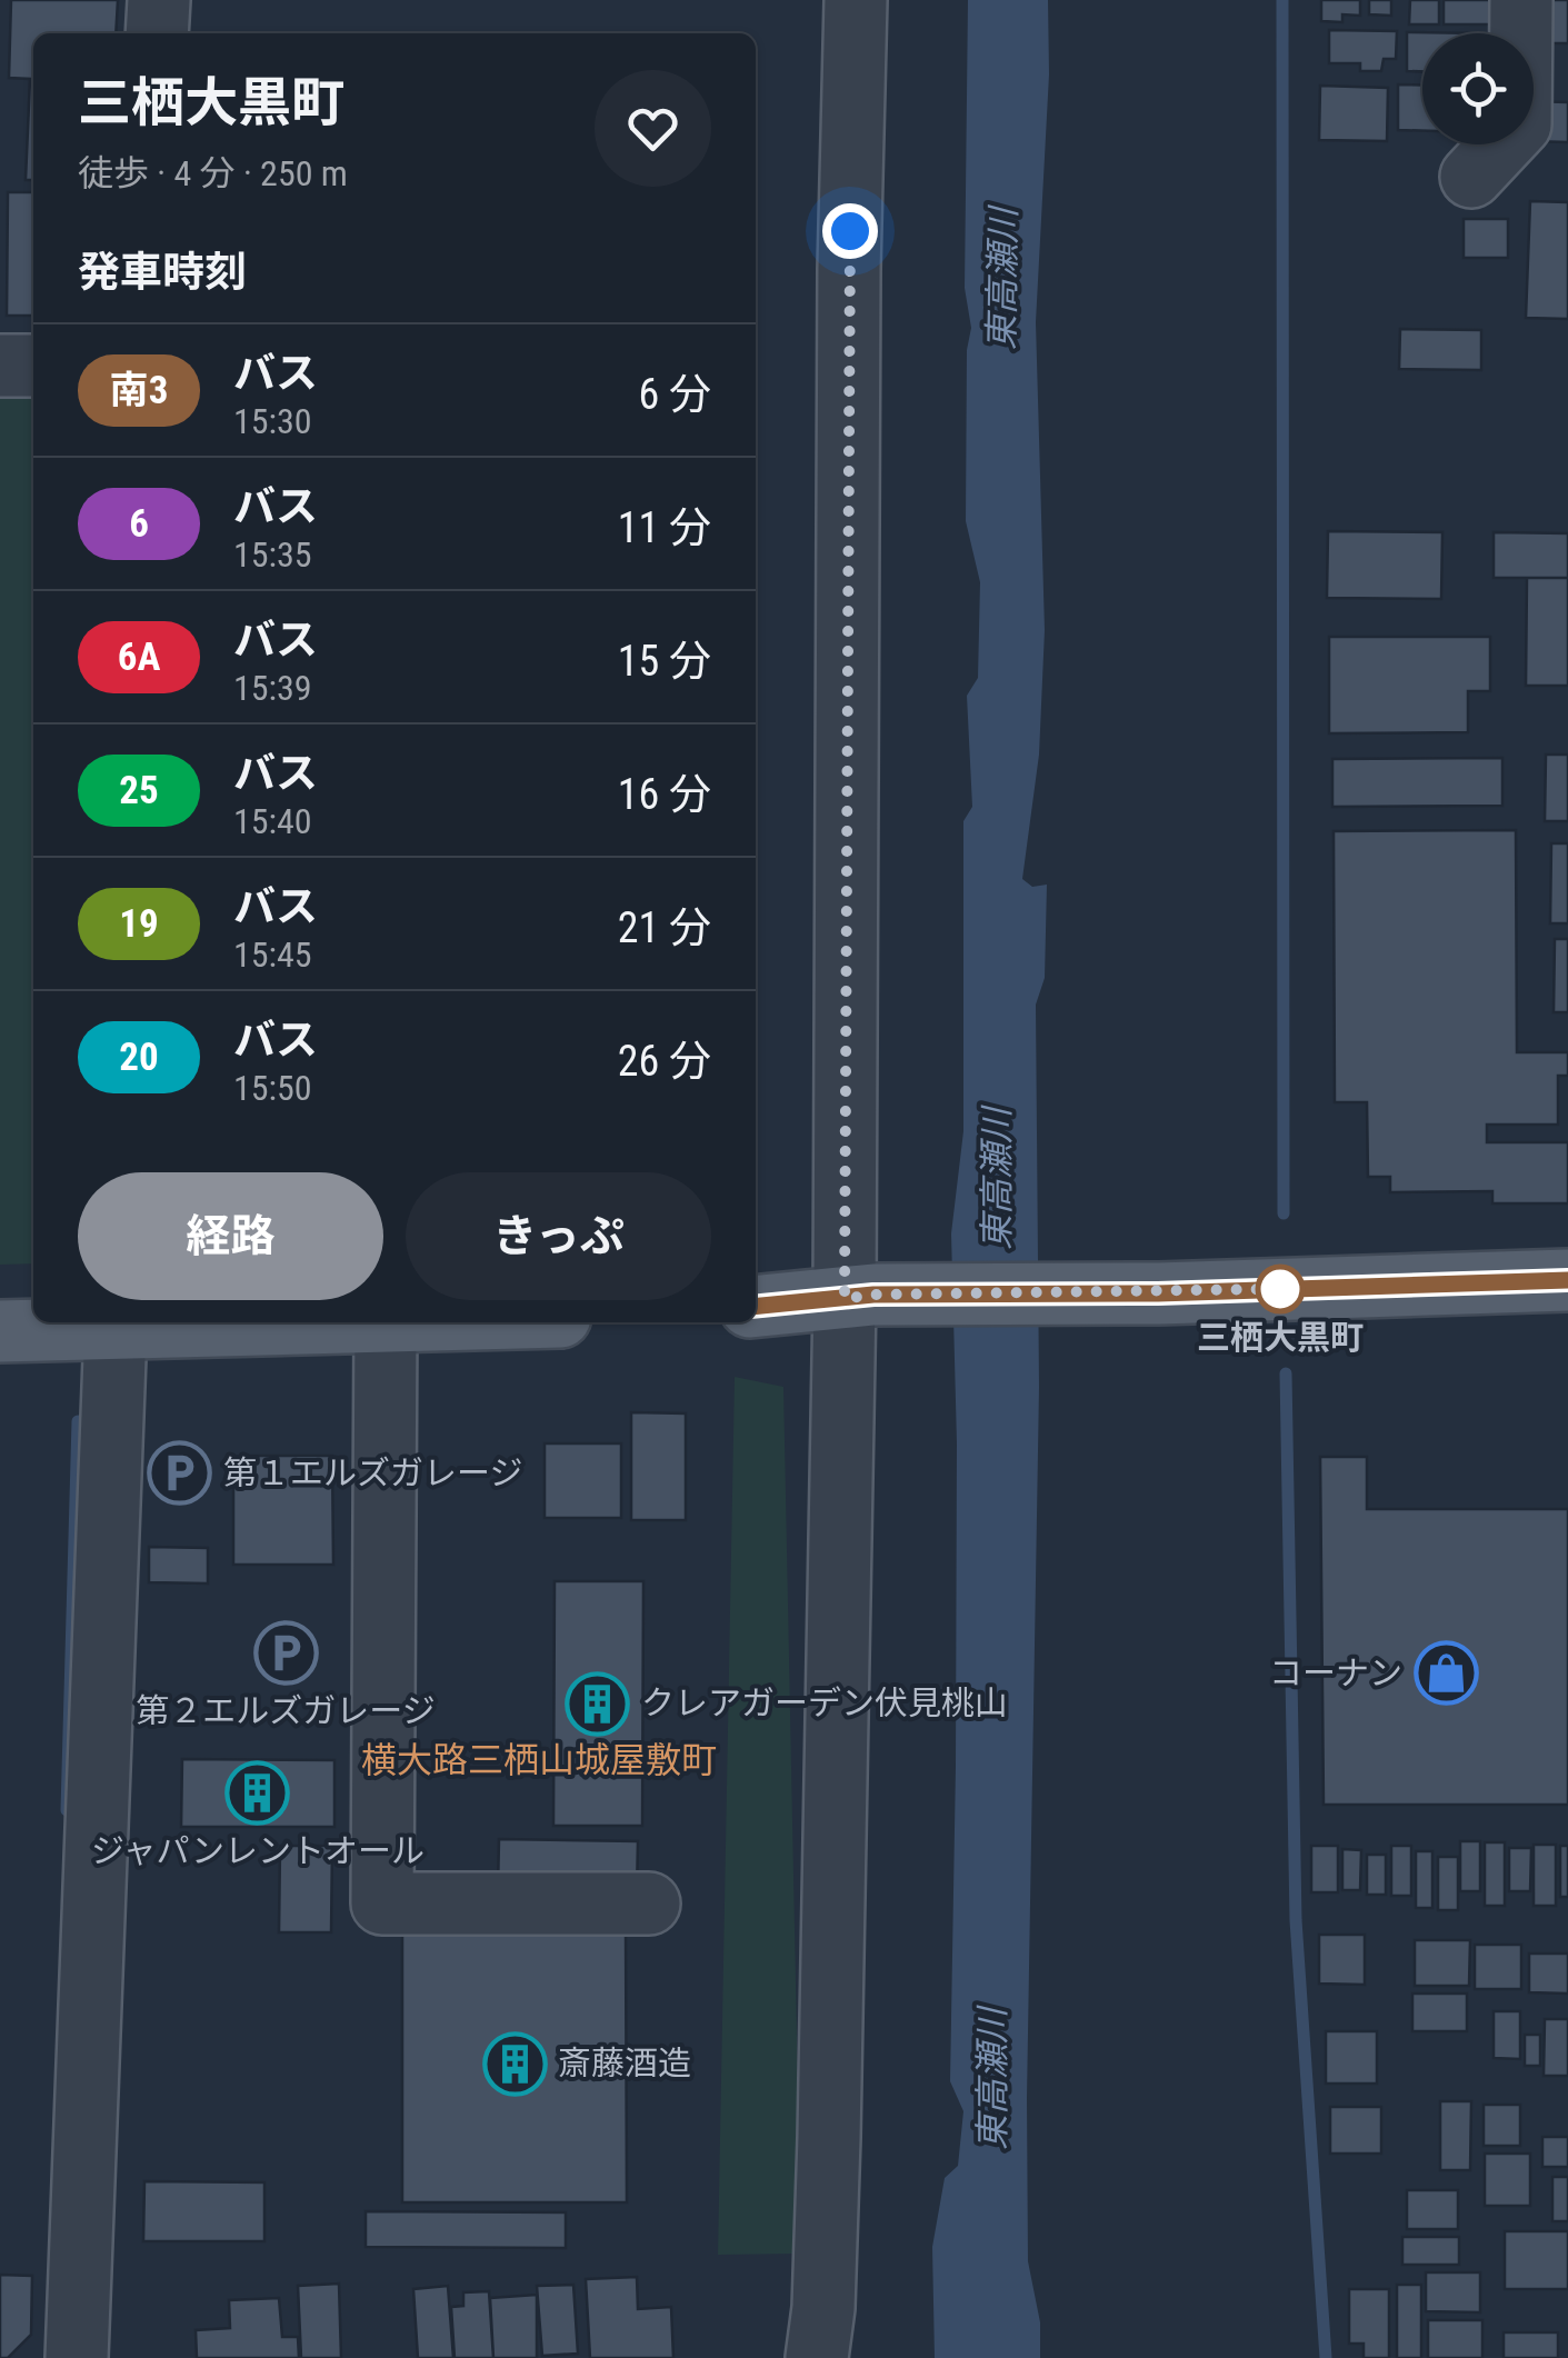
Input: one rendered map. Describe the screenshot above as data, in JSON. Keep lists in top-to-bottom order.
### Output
{
  "districts": ["横大路三栖山城屋敷町"],
  "water": ["東高瀬川"],
  "places": {
    "other": ["三栖大黒町"],
    "parking": ["第１エルズガレージ", "第２エルズガレージ"],
    "shop": ["コーナン"],
    "building": ["クレアガーデン伏見桃山", "ジャパンレントオール", "斎藤酒造"]
  },
  "lines": ["bus line 南3"],
  "page": {
    "heading": [
      ["三栖大黒町", "徒歩 · 4 分 · 250 m"],
      "発車時刻"
    ],
    "list": [
      {
        "mark": "南3",
        "name": "バス",
        "note": "15:30",
        "value": "6 分"
      },
      {
        "mark": "6",
        "name": "バス",
        "note": "15:35",
        "value": "11 分"
      },
      {
        "mark": "6A",
        "name": "バス",
        "note": "15:39",
        "value": "15 分"
      },
      {
        "mark": "25",
        "name": "バス",
        "note": "15:40",
        "value": "16 分"
      },
      {
        "mark": "19",
        "name": "バス",
        "note": "15:45",
        "value": "21 分"
      },
      {
        "mark": "20",
        "name": "バス",
        "note": "15:50",
        "value": "26 分"
      }
    ],
    "buttons": ["経路", "きっぷ"]
  }
}
